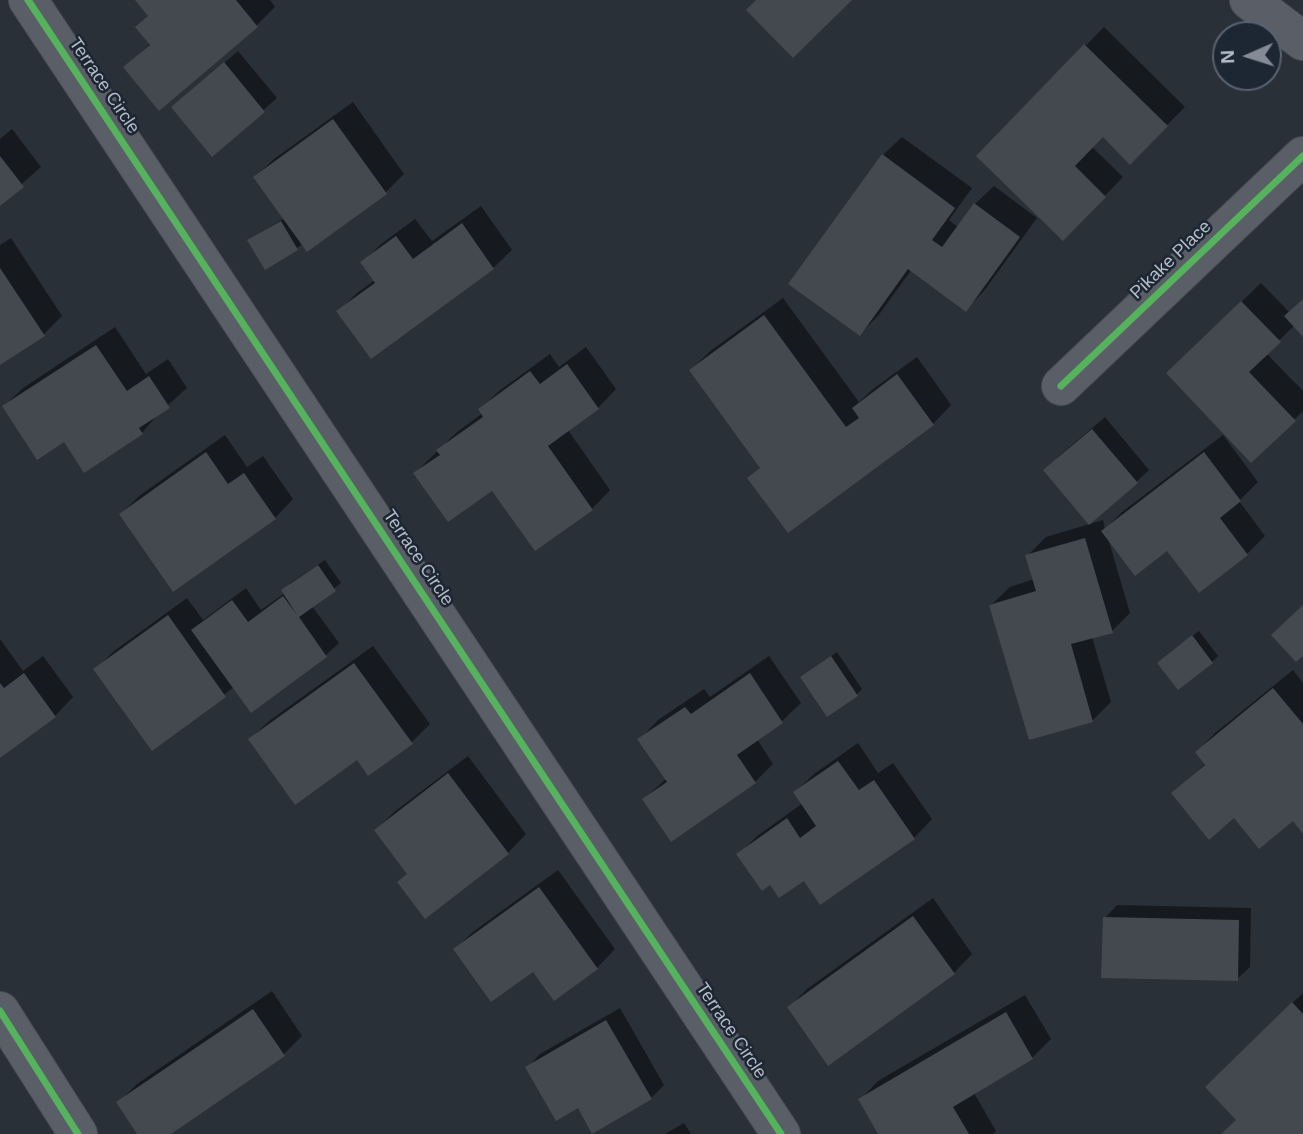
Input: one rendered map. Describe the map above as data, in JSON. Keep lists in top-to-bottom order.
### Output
{
  "streets": {
    "street": ["Terrace Circle", "Pikake Place"]
  },
  "north": "left"
}
